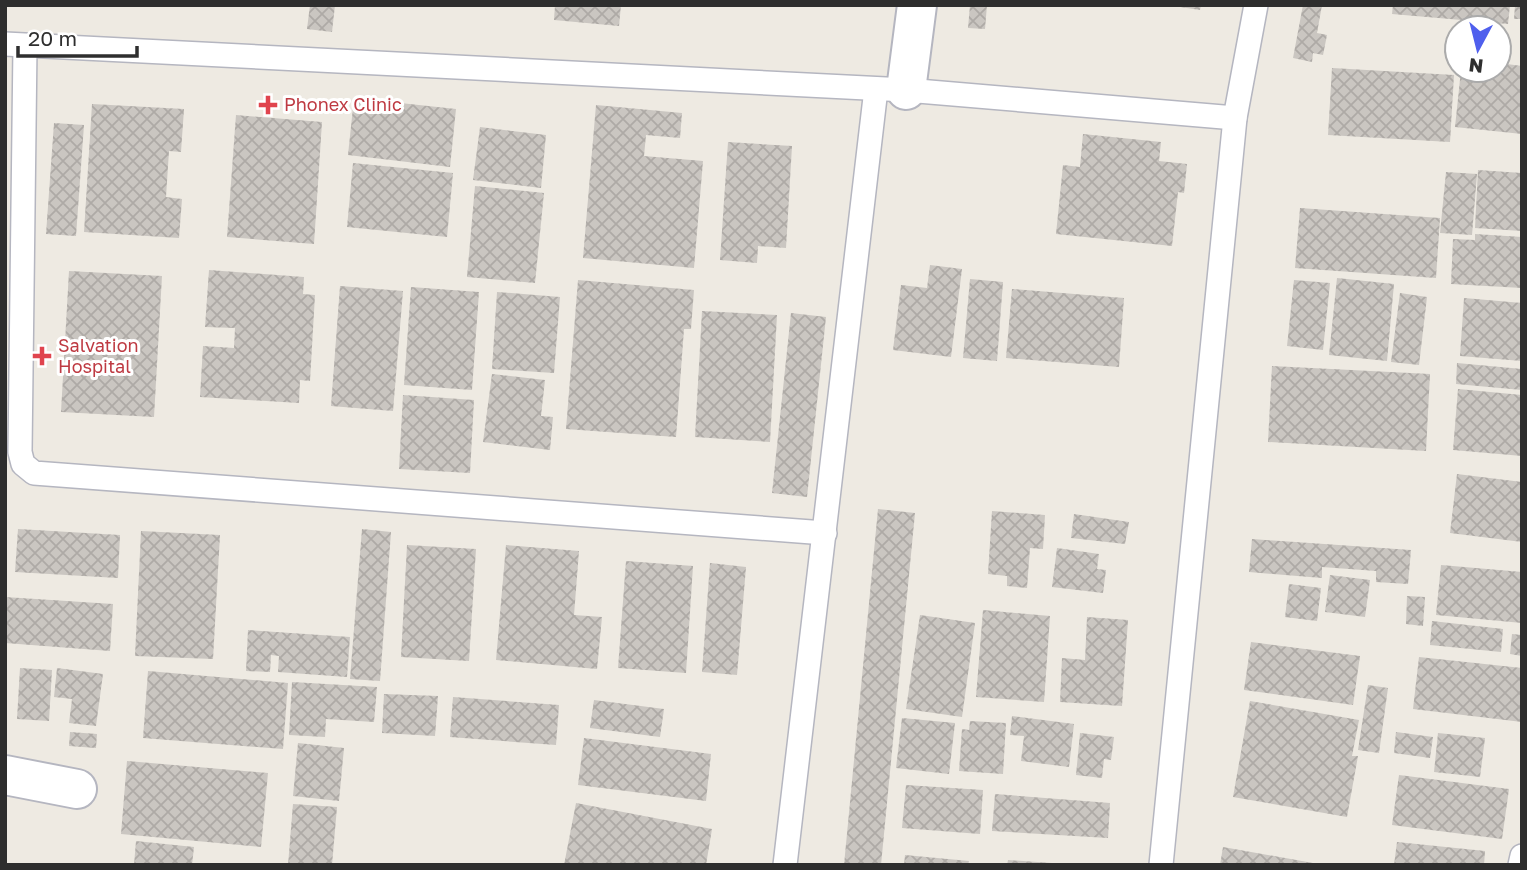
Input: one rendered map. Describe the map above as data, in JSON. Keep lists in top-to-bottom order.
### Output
{
  "places": {
    "health": ["Phonex Clinic", "Salvation Hospital"]
  },
  "scale_bar": "20 m",
  "north": "bottom"
}
